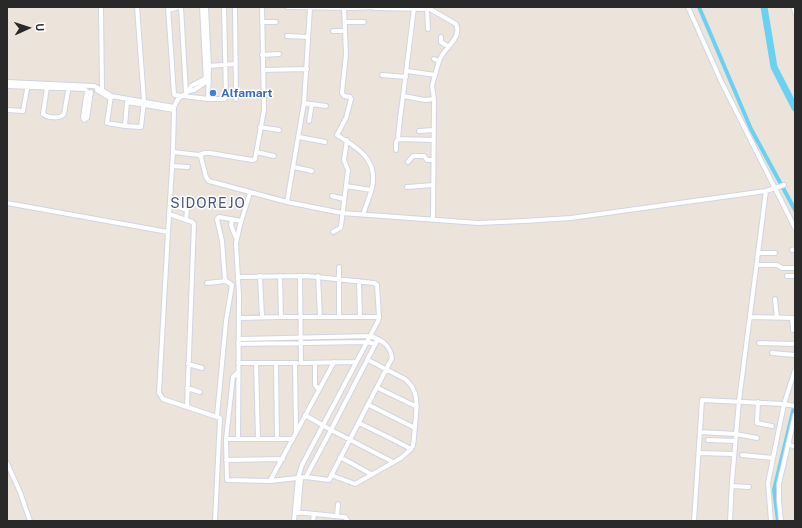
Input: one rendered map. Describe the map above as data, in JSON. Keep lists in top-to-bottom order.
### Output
{
  "districts": ["SIDOREJO"],
  "places": ["Alfamart"],
  "north": "right"
}
